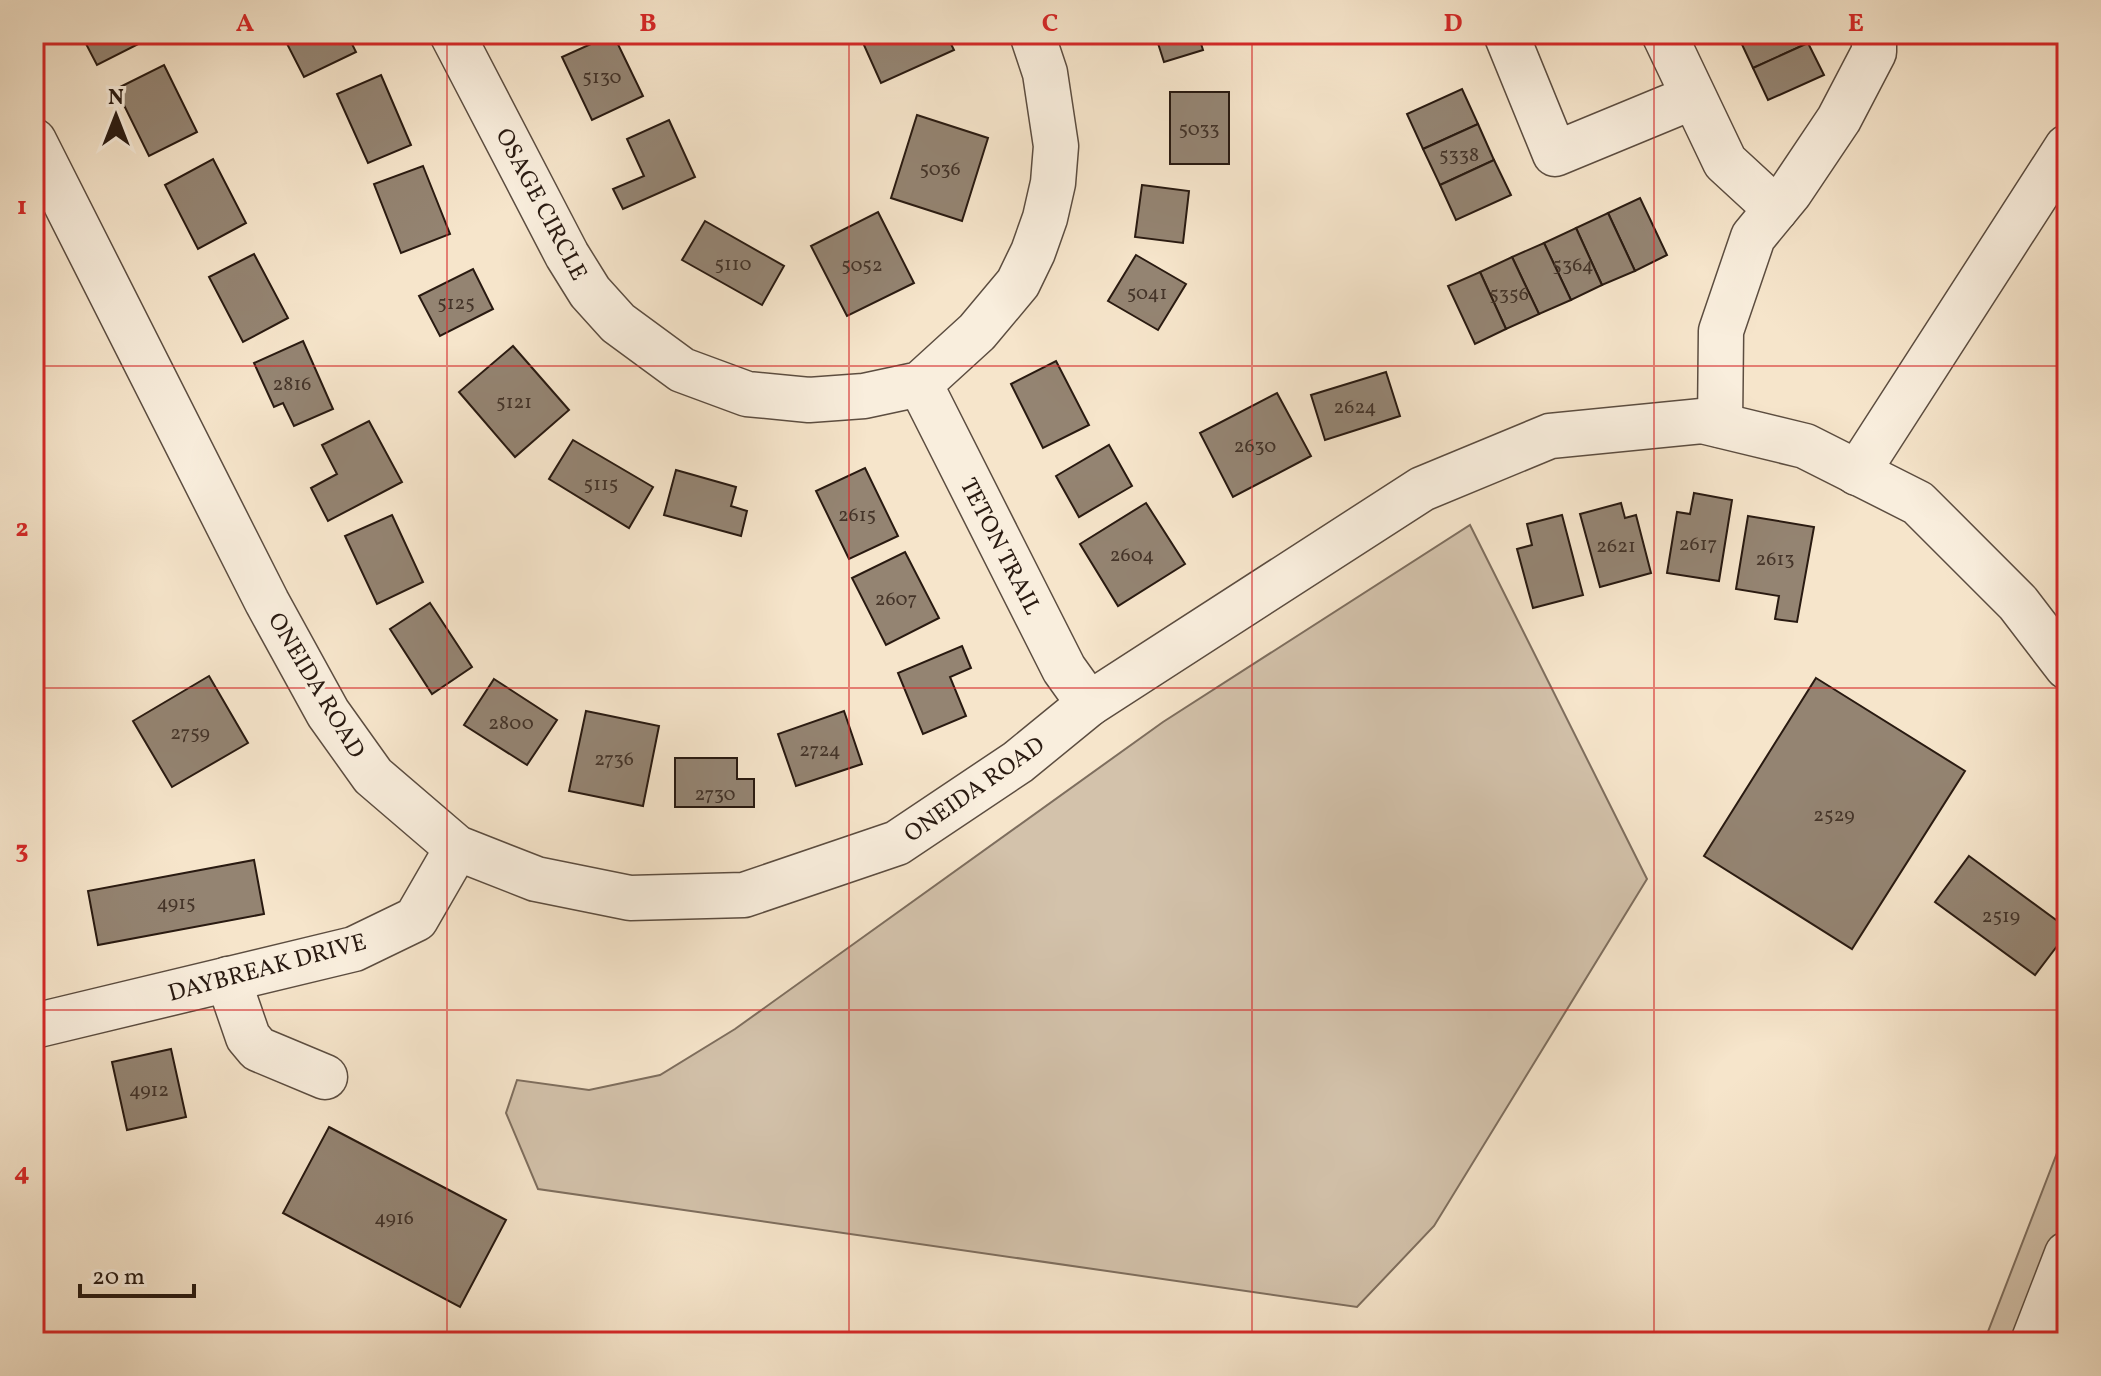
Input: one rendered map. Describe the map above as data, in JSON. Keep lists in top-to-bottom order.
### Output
{
  "streets": {
    "street": [
      "OSAGE CIRCLE",
      "TETON TRAIL",
      "ONEIDA ROAD",
      "DAYBREAK DRIVE"
    ]
  },
  "crossings": [
    ["OSAGE CIRCLE", "TETON TRAIL"],
    ["TETON TRAIL", "ONEIDA ROAD"],
    ["ONEIDA ROAD", "DAYBREAK DRIVE"]
  ],
  "house_numbers": [
    "5130",
    "5033",
    "5338",
    "5036",
    "5110",
    "5052",
    "5364",
    "5041",
    "5356",
    "5125",
    "2816",
    "5121",
    "2624",
    "2630",
    "5115",
    "2615",
    "2617",
    "2621",
    "2604",
    "2613",
    "2607",
    "2800",
    "2759",
    "2724",
    "2736",
    "2730",
    "2529",
    "4915",
    "2519",
    "4912",
    "4916"
  ],
  "scale_bar": "20 m",
  "north": "top",
  "grid": {
    "columns": [
      "A",
      "B",
      "C",
      "D",
      "E"
    ],
    "rows": [
      "1",
      "2",
      "3",
      "4"
    ]
  }
}
